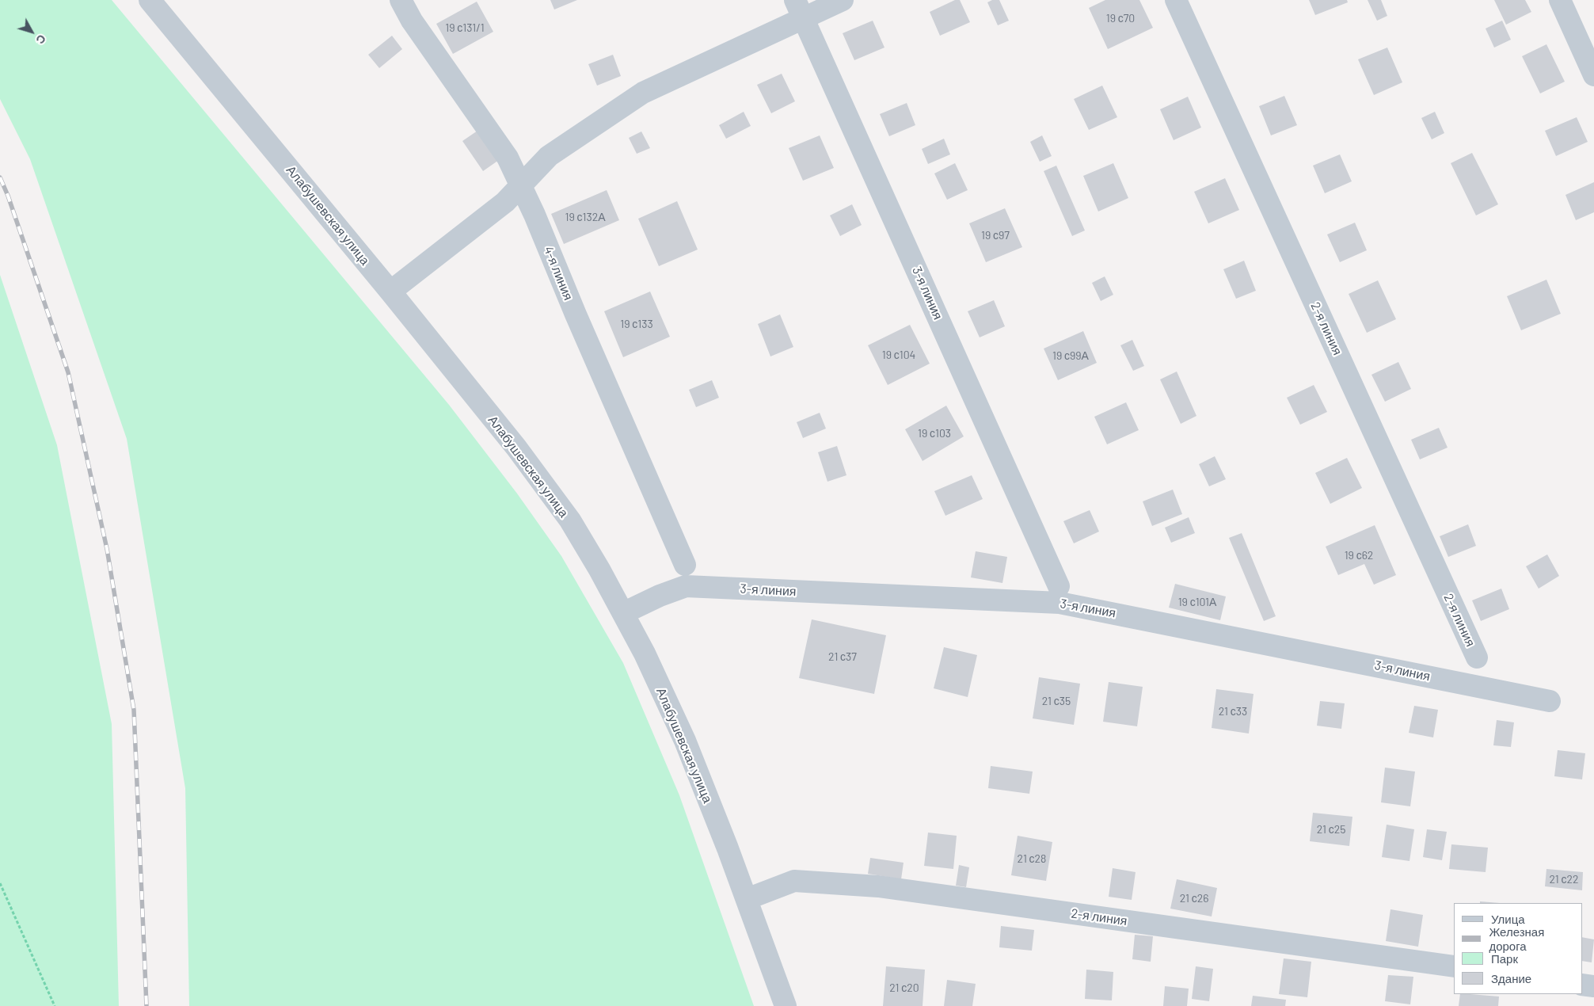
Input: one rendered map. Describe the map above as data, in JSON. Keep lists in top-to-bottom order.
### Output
{
  "streets": {
    "street": [
      "Алабушевская улица",
      "4-я линия",
      "3-я линия",
      "2-я линия"
    ]
  },
  "crossings": [
    ["Алабушевская улица", "3-я линия"],
    ["Алабушевская улица", "2-я линия"]
  ],
  "house_numbers": [
    "19 с70",
    "19 с131/1",
    "19 с132А",
    "19 с97",
    "19 с133",
    "19 с104",
    "19 с99А",
    "19 с103",
    "19 с62",
    "19 с101А",
    "21 с37",
    "21 с35",
    "21 с33",
    "21 с25",
    "21 с28",
    "21 с22",
    "21 с26",
    "21 с20"
  ],
  "legend": [
    "Улица",
    "Железная дорога",
    "Парк",
    "Здание"
  ],
  "north": "bottom right"
}
